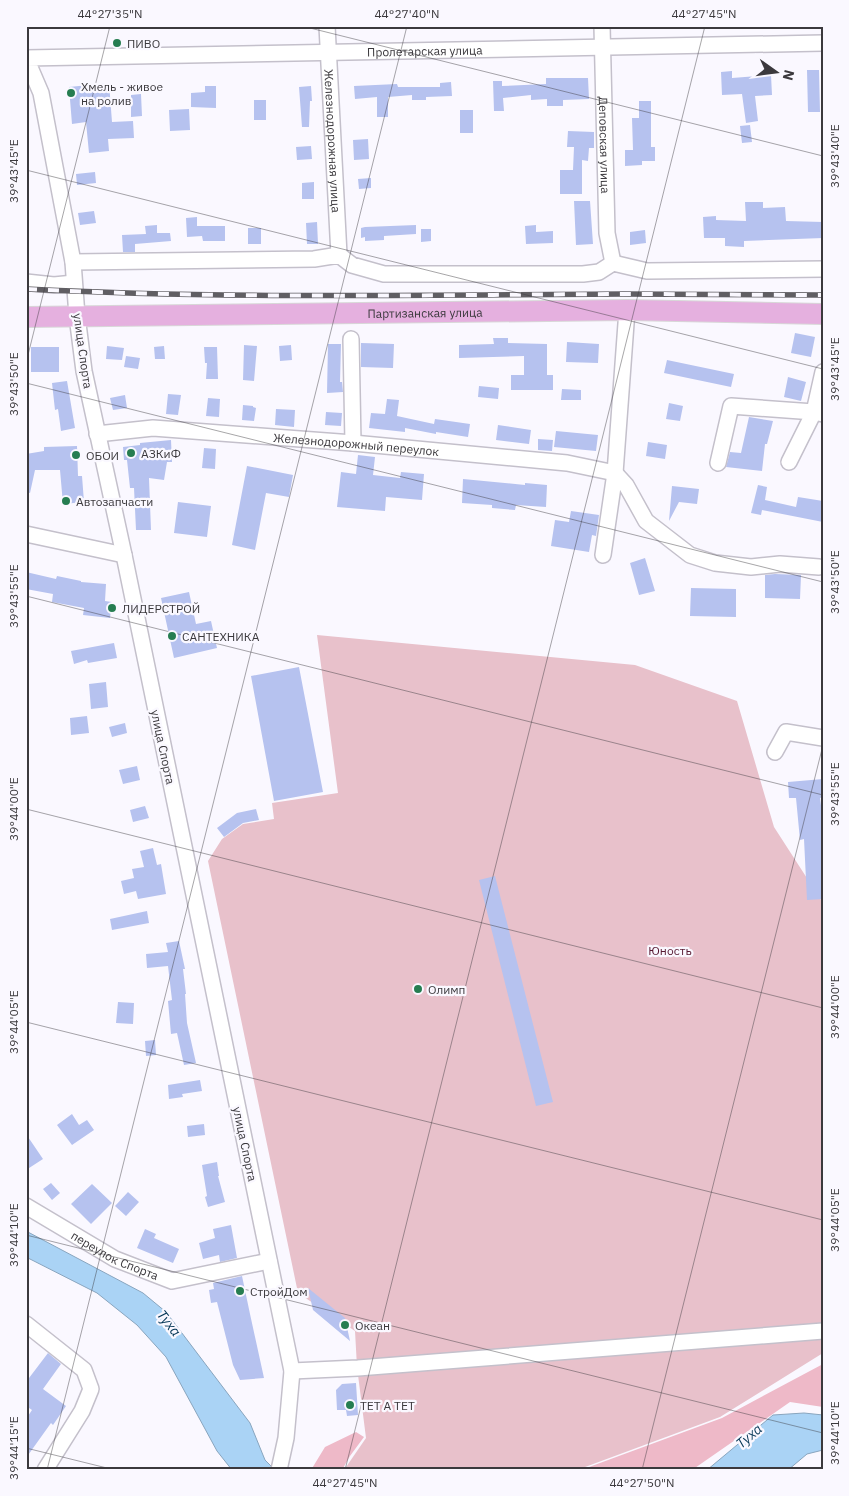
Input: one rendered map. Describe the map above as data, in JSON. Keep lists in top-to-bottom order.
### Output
{
  "streets": {
    "main road": ["Партизанская улица"],
    "street": [
      "Пролетарская улица",
      "Железнодорожная улица",
      "Деповская улица",
      "улица Спорта",
      "Железнодорожный переулок",
      "переулок Спорта"
    ]
  },
  "crossings": [
    ["Пролетарская улица", "Железнодорожная улица"],
    ["Пролетарская улица", "Деповская улица"],
    ["Пролетарская улица", "улица Спорта"],
    ["Партизанская улица", "улица Спорта"],
    ["улица Спорта", "Железнодорожный переулок"],
    ["улица Спорта", "переулок Спорта"]
  ],
  "water": ["Туха"],
  "parks": ["Юность"],
  "places": [
    "ПИВО",
    "Хмель - живое на ролив",
    "АЗКиФ",
    "ОБОИ",
    "Автозапчасти",
    "ЛИДЕРСТРОЙ",
    "САНТЕХНИКА",
    "Олимп",
    "СтройДом",
    "Океан",
    "ТЕТ А ТЕТ"
  ],
  "north": "right",
  "coordinates": [
    "44°27'35\"N",
    "44°27'40\"N",
    "44°27'45\"N",
    "39°43'40\"E",
    "39°43'45\"E",
    "39°43'50\"E",
    "39°43'55\"E",
    "39°44'00\"E",
    "39°44'05\"E",
    "39°44'10\"E",
    "39°44'15\"E",
    "44°27'50\"N"
  ]
}
